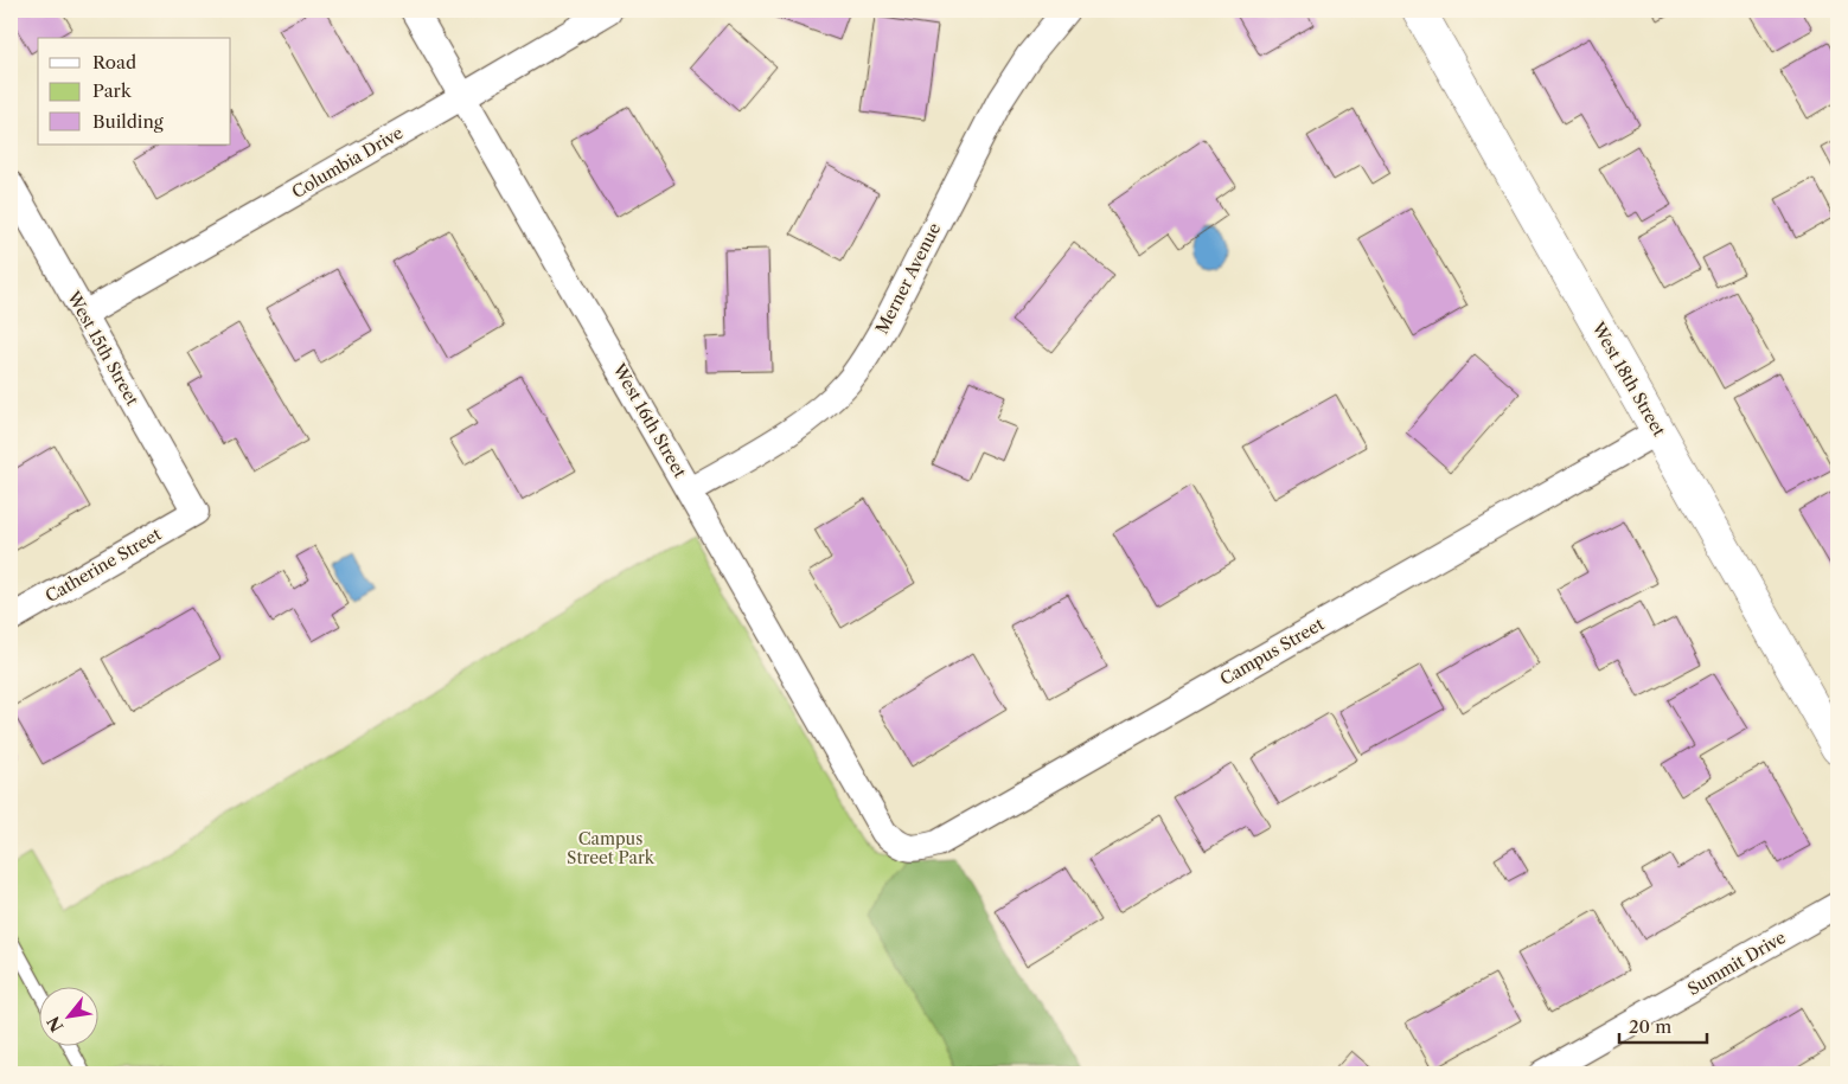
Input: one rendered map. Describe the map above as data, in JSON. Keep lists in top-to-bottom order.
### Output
{
  "streets": {
    "main road": ["West 18th Street"],
    "street": [
      "Columbia Drive",
      "Merner Avenue",
      "West 15th Street",
      "West 16th Street",
      "Catherine Street",
      "Campus Street",
      "Summit Drive"
    ]
  },
  "crossings": [
    ["Columbia Drive", "West 15th Street"],
    ["Columbia Drive", "West 16th Street"],
    ["Merner Avenue", "West 16th Street"],
    ["West 15th Street", "Catherine Street"],
    ["West 18th Street", "Campus Street"],
    ["West 16th Street", "Campus Street"]
  ],
  "parks": ["Campus Street Park"],
  "legend": ["Road", "Park", "Building"],
  "scale_bar": "20 m",
  "north": "bottom left"
}
